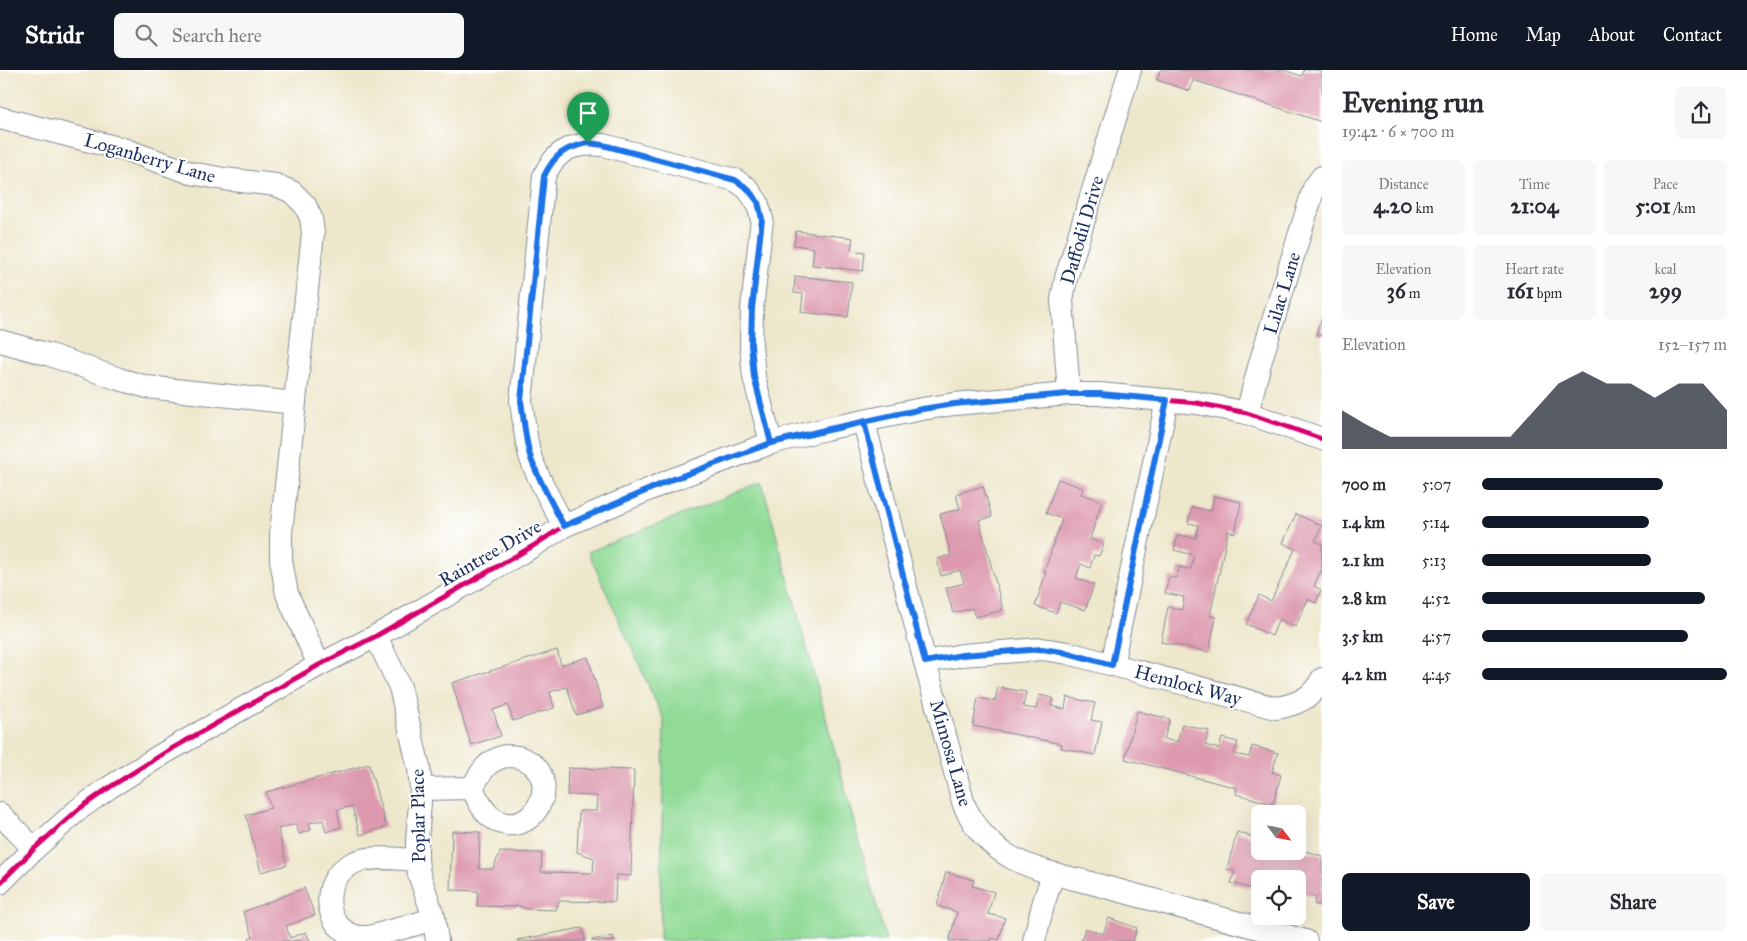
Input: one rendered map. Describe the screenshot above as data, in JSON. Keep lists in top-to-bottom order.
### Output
{
  "streets": {
    "street": [
      "Loganberry Lane",
      "Daffodil Drive",
      "Lilac Lane",
      "Raintree Drive",
      "Hemlock Way",
      "Mimosa Lane",
      "Poplar Place"
    ]
  },
  "crossings": [
    ["Loganberry Lane", "Raintree Drive"],
    ["Daffodil Drive", "Raintree Drive"],
    ["Lilac Lane", "Raintree Drive"],
    ["Raintree Drive", "Mimosa Lane"],
    ["Raintree Drive", "Poplar Place"],
    ["Hemlock Way", "Mimosa Lane"]
  ],
  "north": "bottom right",
  "page": {
    "header": "Stridr",
    "search": "Search here",
    "nav": [
      "Home",
      "Map",
      "About",
      "Contact"
    ],
    "heading": ["Evening run", "19:42 · 6 × 700 m"],
    "stats": [
      ["Distance", "4.20 km"],
      ["Time", "21:04"],
      ["Pace", "5:01 /km"],
      ["Elevation", "36 m"],
      ["Heart rate", "161 bpm"],
      ["kcal", "299"]
    ],
    "chart": ["Elevation", "152–157 m"],
    "list": [
      {
        "name": "700 m",
        "note": "5:07"
      },
      {
        "name": "1.4 km",
        "note": "5:14"
      },
      {
        "name": "2.1 km",
        "note": "5:13"
      },
      {
        "name": "2.8 km",
        "note": "4:52"
      },
      {
        "name": "3.5 km",
        "note": "4:57"
      },
      {
        "name": "4.2 km",
        "note": "4:45"
      }
    ],
    "buttons": ["Save", "Share"]
  }
}
